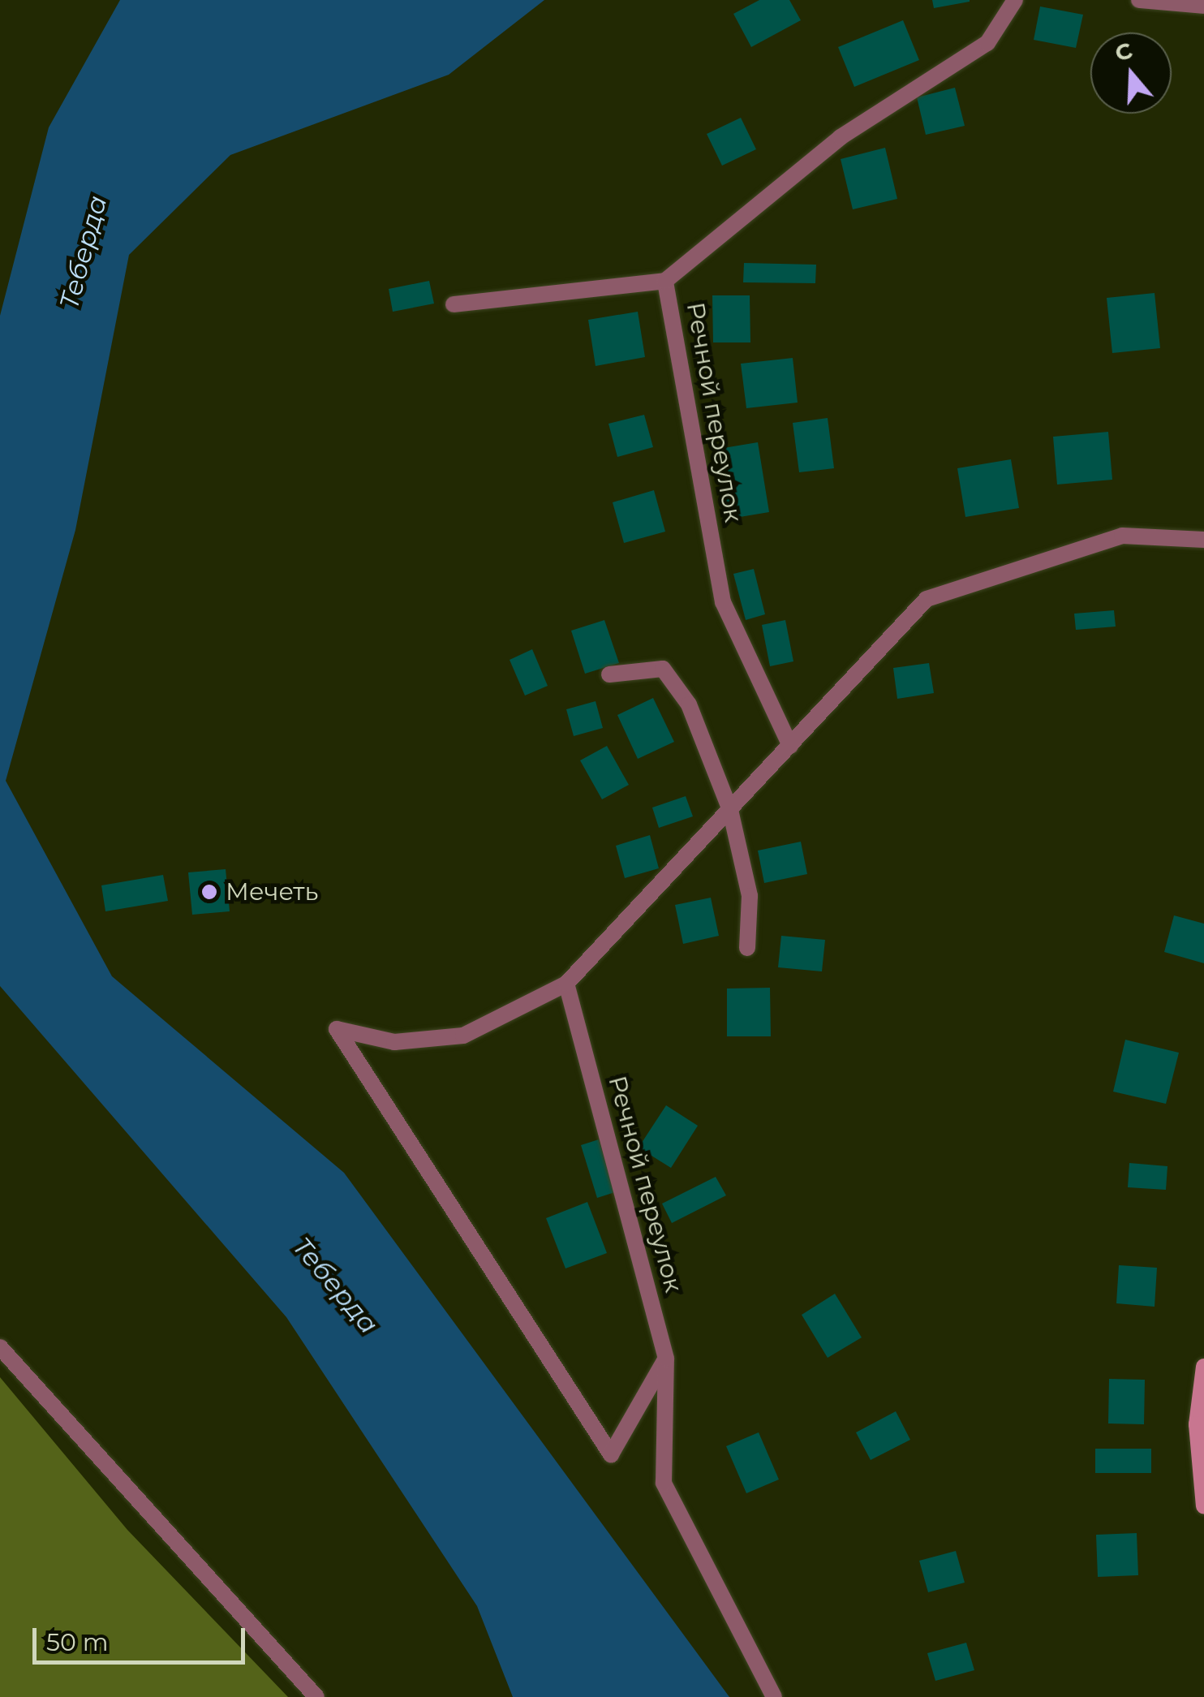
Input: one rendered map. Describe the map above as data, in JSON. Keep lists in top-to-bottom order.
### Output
{
  "streets": {
    "street": ["Речной переулок"]
  },
  "water": ["Теберда"],
  "places": ["Мечеть"],
  "scale_bar": "50 m",
  "north": "top"
}
